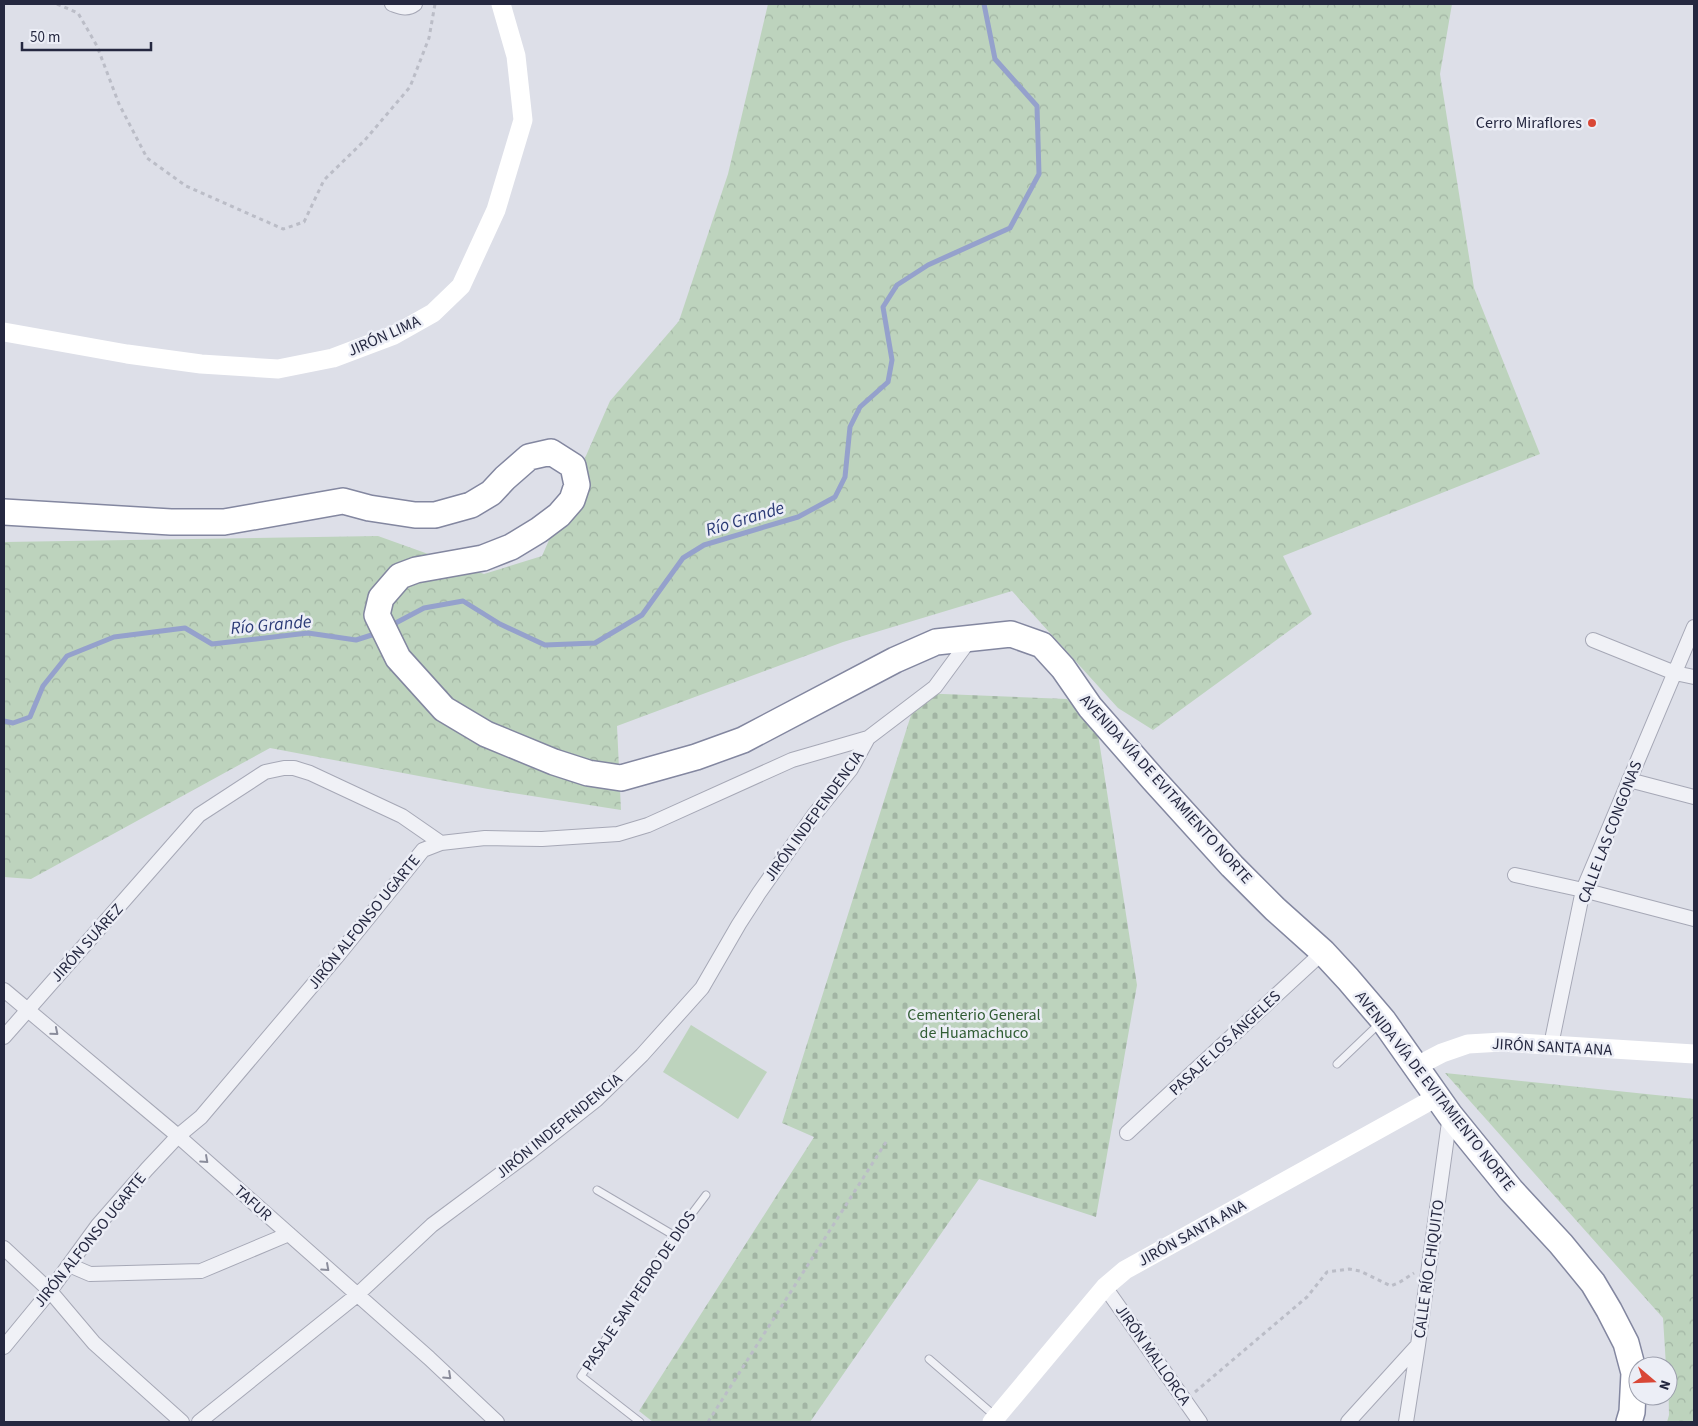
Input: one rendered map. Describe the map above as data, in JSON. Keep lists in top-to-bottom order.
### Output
{
  "streets": {
    "highway": ["AVENIDA VÍA DE EVITAMIENTO NORTE"],
    "street": [
      "JIRÓN LIMA",
      "JIRÓN INDEPENDENCIA",
      "CALLE LAS CONGONAS",
      "JIRÓN ALFONSO UGARTE",
      "JIRÓN SUÁREZ",
      "PASAJE LOS ÁNGELES",
      "JIRÓN SANTA ANA",
      "TAFUR",
      "CALLE RÍO CHIQUITO",
      "JIRÓN MALLORCA"
    ],
    "lane": ["PASAJE SAN PEDRO DE DIOS"]
  },
  "crossings": [
    ["AVENIDA VÍA DE EVITAMIENTO NORTE", "JIRÓN INDEPENDENCIA"],
    ["AVENIDA VÍA DE EVITAMIENTO NORTE", "PASAJE LOS ÁNGELES"],
    ["AVENIDA VÍA DE EVITAMIENTO NORTE", "JIRÓN SANTA ANA"],
    ["AVENIDA VÍA DE EVITAMIENTO NORTE", "CALLE RÍO CHIQUITO"],
    ["JIRÓN INDEPENDENCIA", "JIRÓN ALFONSO UGARTE"],
    ["JIRÓN INDEPENDENCIA", "TAFUR"],
    ["CALLE LAS CONGONAS", "JIRÓN SANTA ANA"],
    ["JIRÓN ALFONSO UGARTE", "JIRÓN SUÁREZ"],
    ["JIRÓN ALFONSO UGARTE", "TAFUR"],
    ["JIRÓN SUÁREZ", "TAFUR"],
    ["JIRÓN SANTA ANA", "CALLE RÍO CHIQUITO"],
    ["JIRÓN SANTA ANA", "JIRÓN MALLORCA"]
  ],
  "one_way": ["TAFUR"],
  "water": ["Río Grande"],
  "parks": ["Cementerio General de Huamachuco"],
  "places": ["Cerro Miraflores"],
  "scale_bar": "50 m",
  "north": "right"
}
